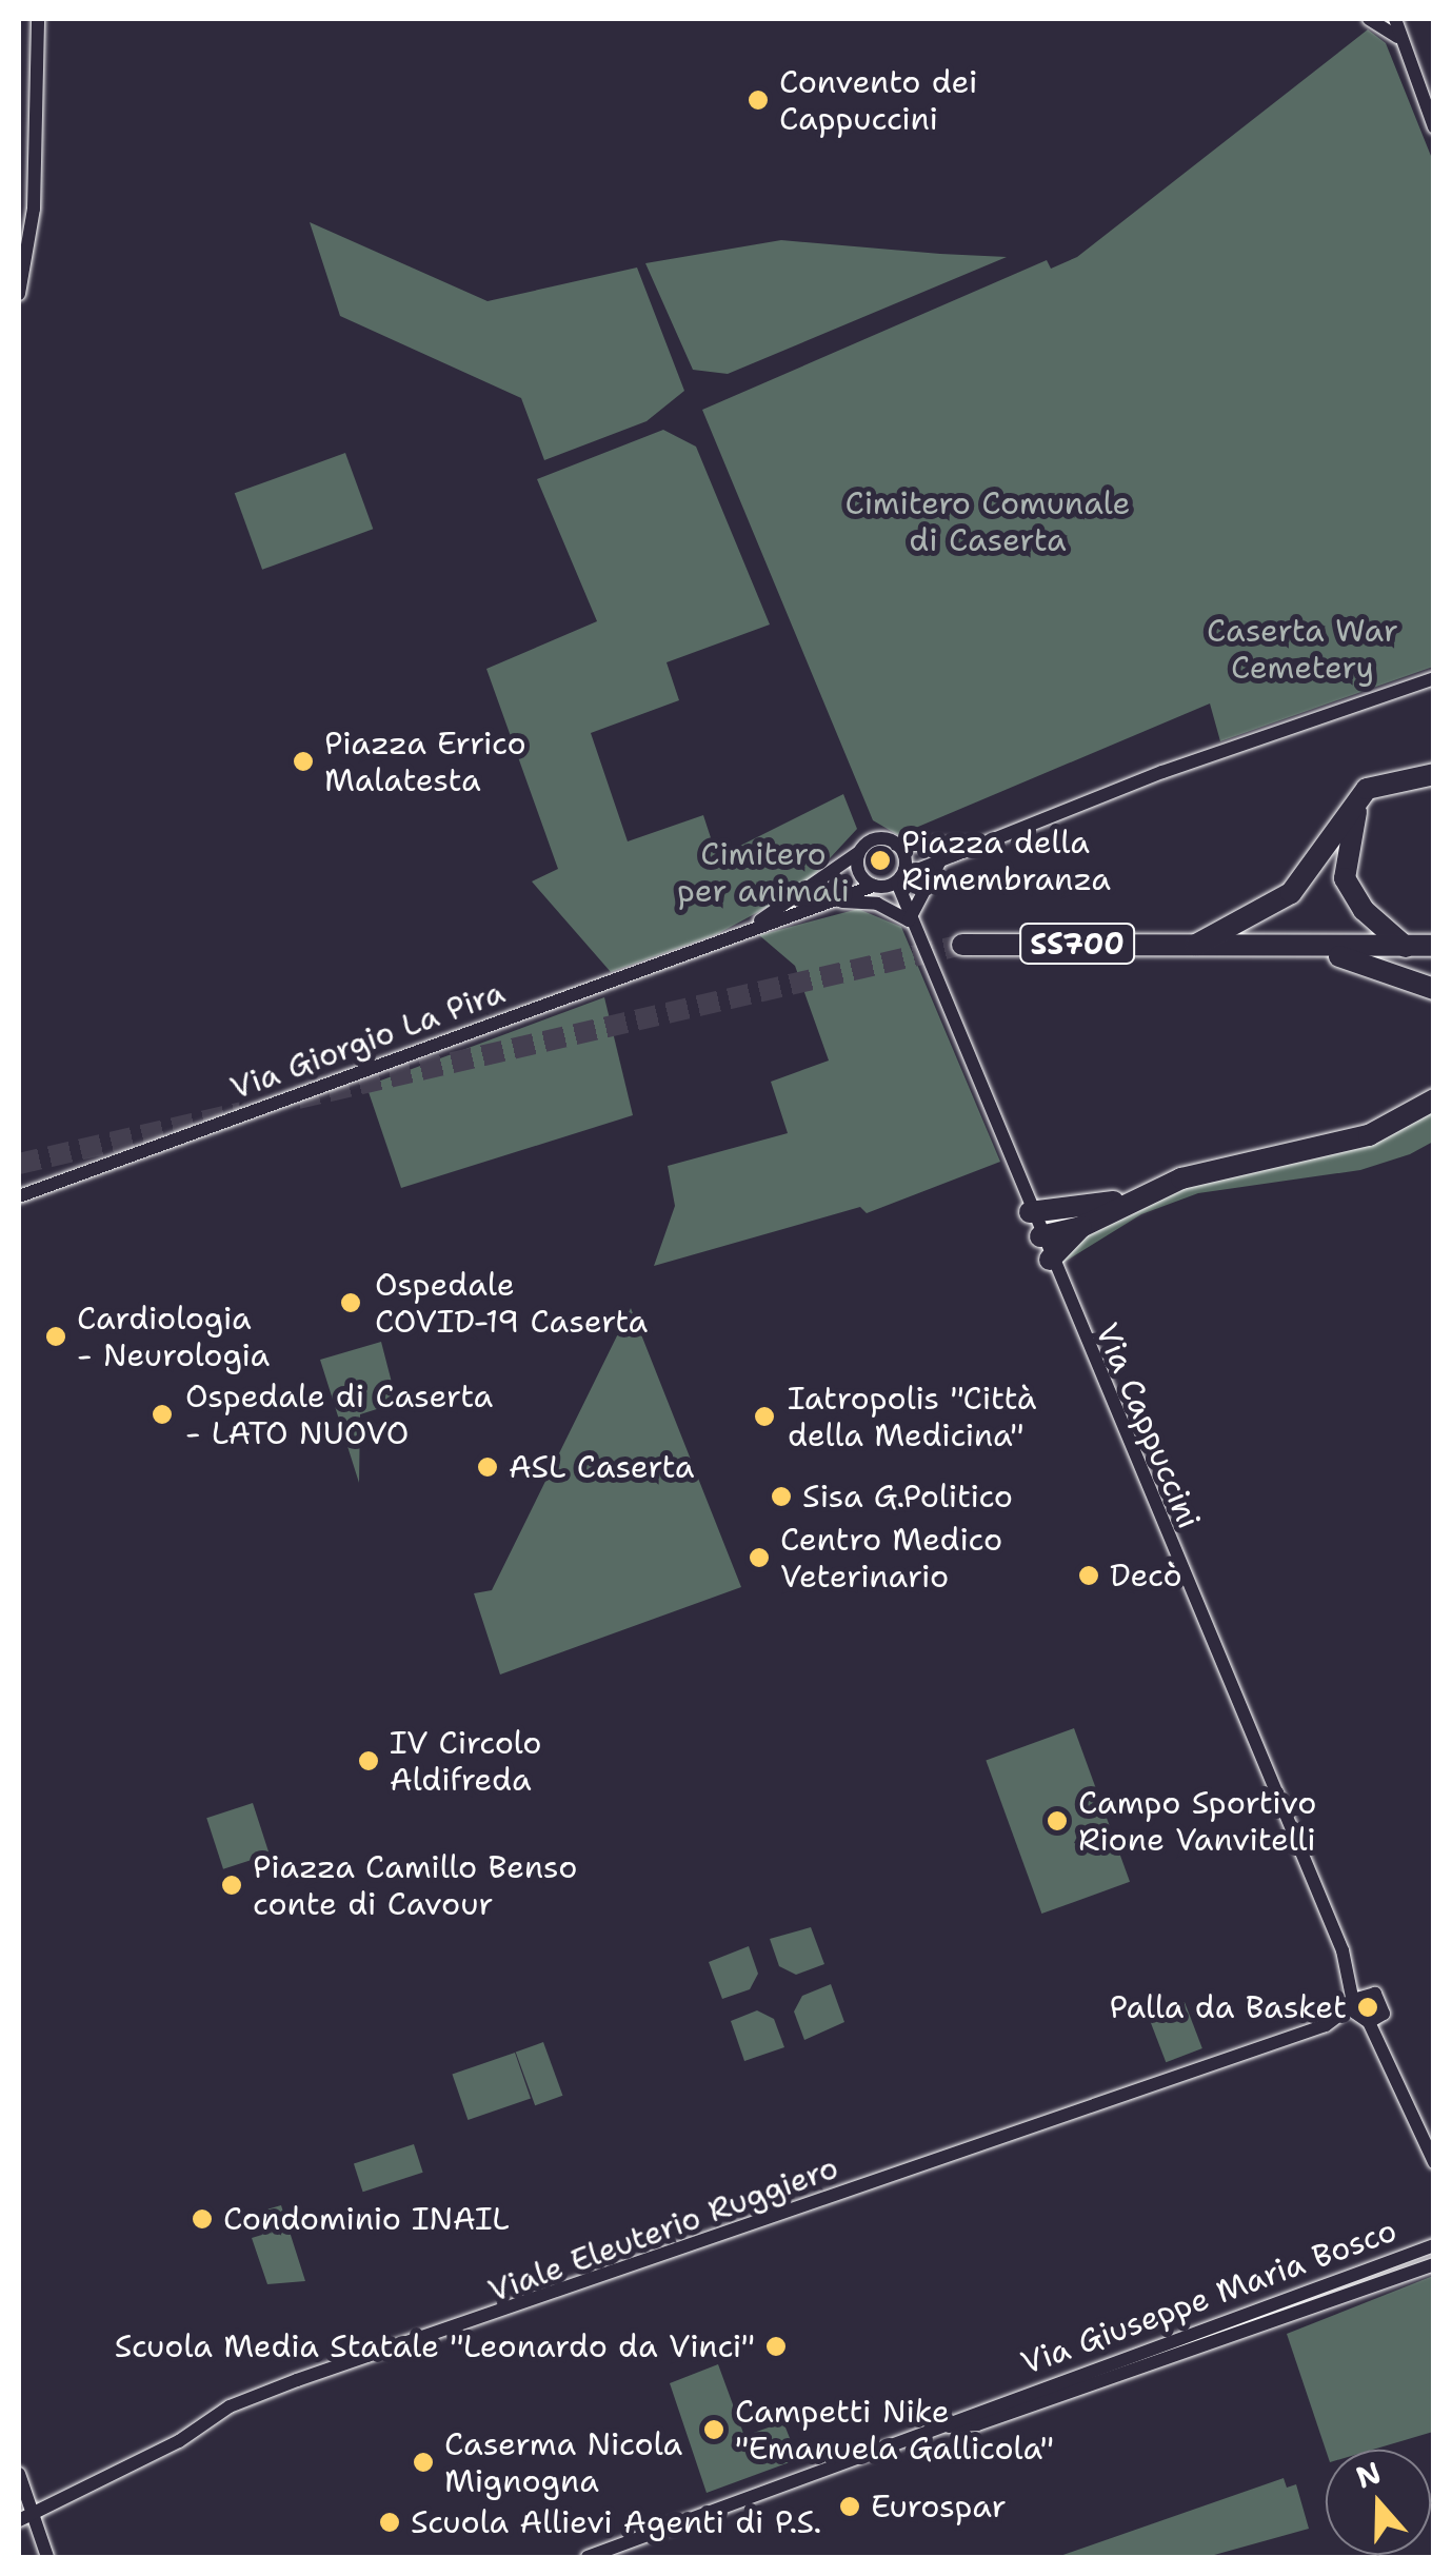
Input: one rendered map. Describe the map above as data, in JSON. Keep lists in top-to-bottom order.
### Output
{
  "streets": {
    "highway": ["SS700"],
    "street": [
      "Via Giorgio La Pira",
      "Via Cappuccini",
      "Viale Eleuterio Ruggiero",
      "Via Giuseppe Maria Bosco"
    ]
  },
  "crossings": [
    ["Via Giorgio La Pira", "Via Cappuccini"],
    ["Via Cappuccini", "Viale Eleuterio Ruggiero"]
  ],
  "parks": ["Cimitero Comunale di Caserta", "Caserta War Cemetery", "Cimitero per animali"],
  "places": [
    "Convento dei Cappuccini",
    "Piazza Errico Malatesta",
    "Piazza della Rimembranza",
    "Ospedale COVID-19 Caserta",
    "Cardiologia - Neurologia",
    "Ospedale di Caserta - LATO NUOVO",
    "Iatropolis \"Città della Medicina\"",
    "ASL Caserta",
    "Sisa G.Politico",
    "Centro Medico Veterinario",
    "Decò",
    "IV Circolo Aldifreda",
    "Campo Sportivo Rione Vanvitelli",
    "Piazza Camillo Benso conte di Cavour",
    "Palla da Basket",
    "Condominio INAIL",
    "Scuola Media Statale \"Leonardo da Vinci\"",
    "Campetti Nike \"Emanuela Gallicola\"",
    "Caserma Nicola Mignogna",
    "Eurospar",
    "Scuola Allievi Agenti di P.S."
  ],
  "north": "top"
}
